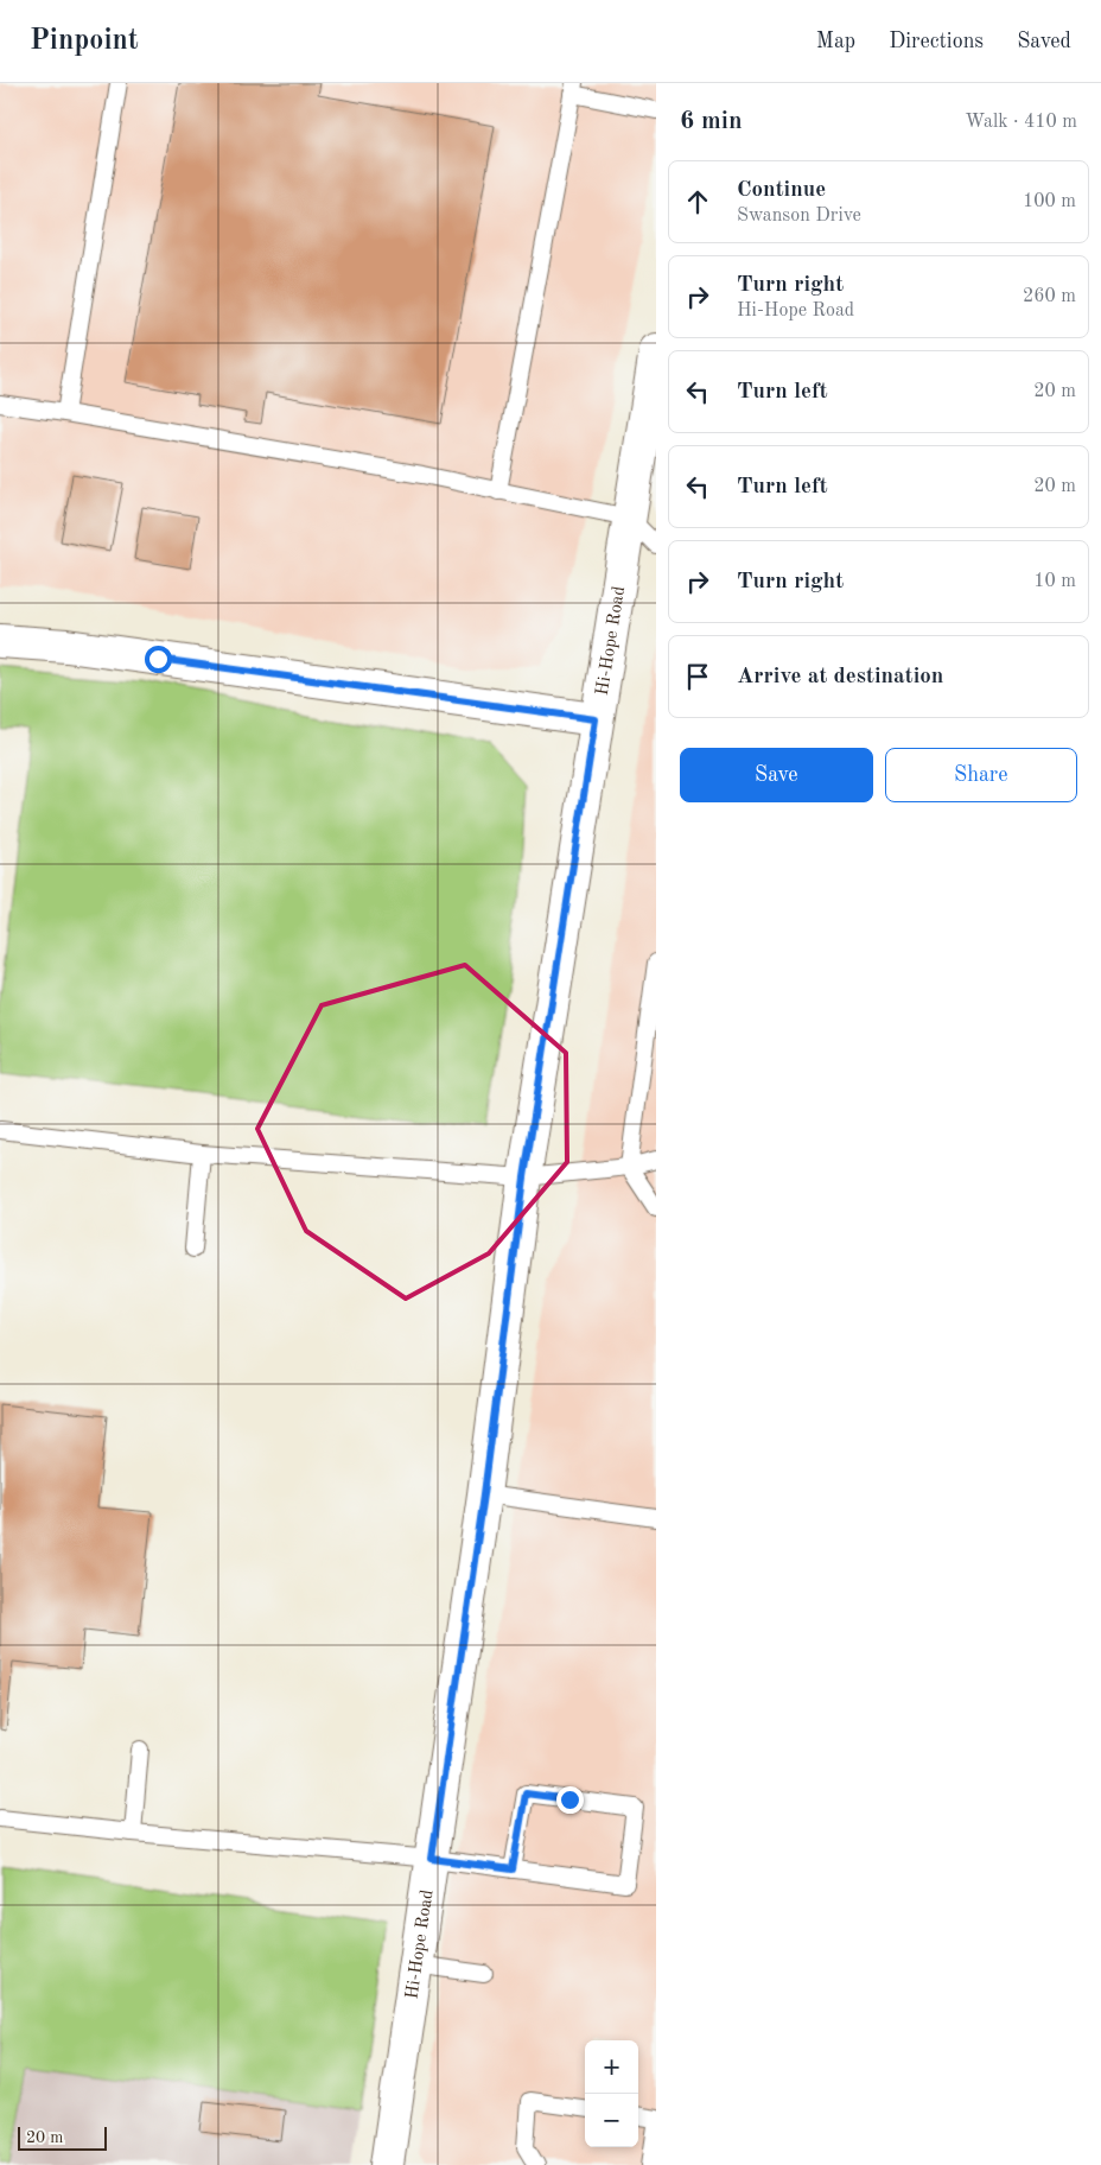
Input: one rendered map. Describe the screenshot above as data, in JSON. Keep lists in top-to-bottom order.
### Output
{
  "streets": {
    "street": ["Hi-Hope Road"]
  },
  "scale_bar": "20 m",
  "page": {
    "header": "Pinpoint",
    "nav": ["Map", "Directions", "Saved"],
    "heading": ["6 min", "Walk · 410 m"],
    "list": [
      ["Continue", "Swanson Drive", "100 m"],
      ["Turn right", "Hi-Hope Road", "260 m"],
      ["Turn left", "20 m"],
      ["Turn left", "20 m"],
      ["Turn right", "10 m"],
      "Arrive at destination"
    ],
    "buttons": ["Save", "Share"],
    "map_buttons": ["+", "−"],
    "scale": "20 m"
  }
}
